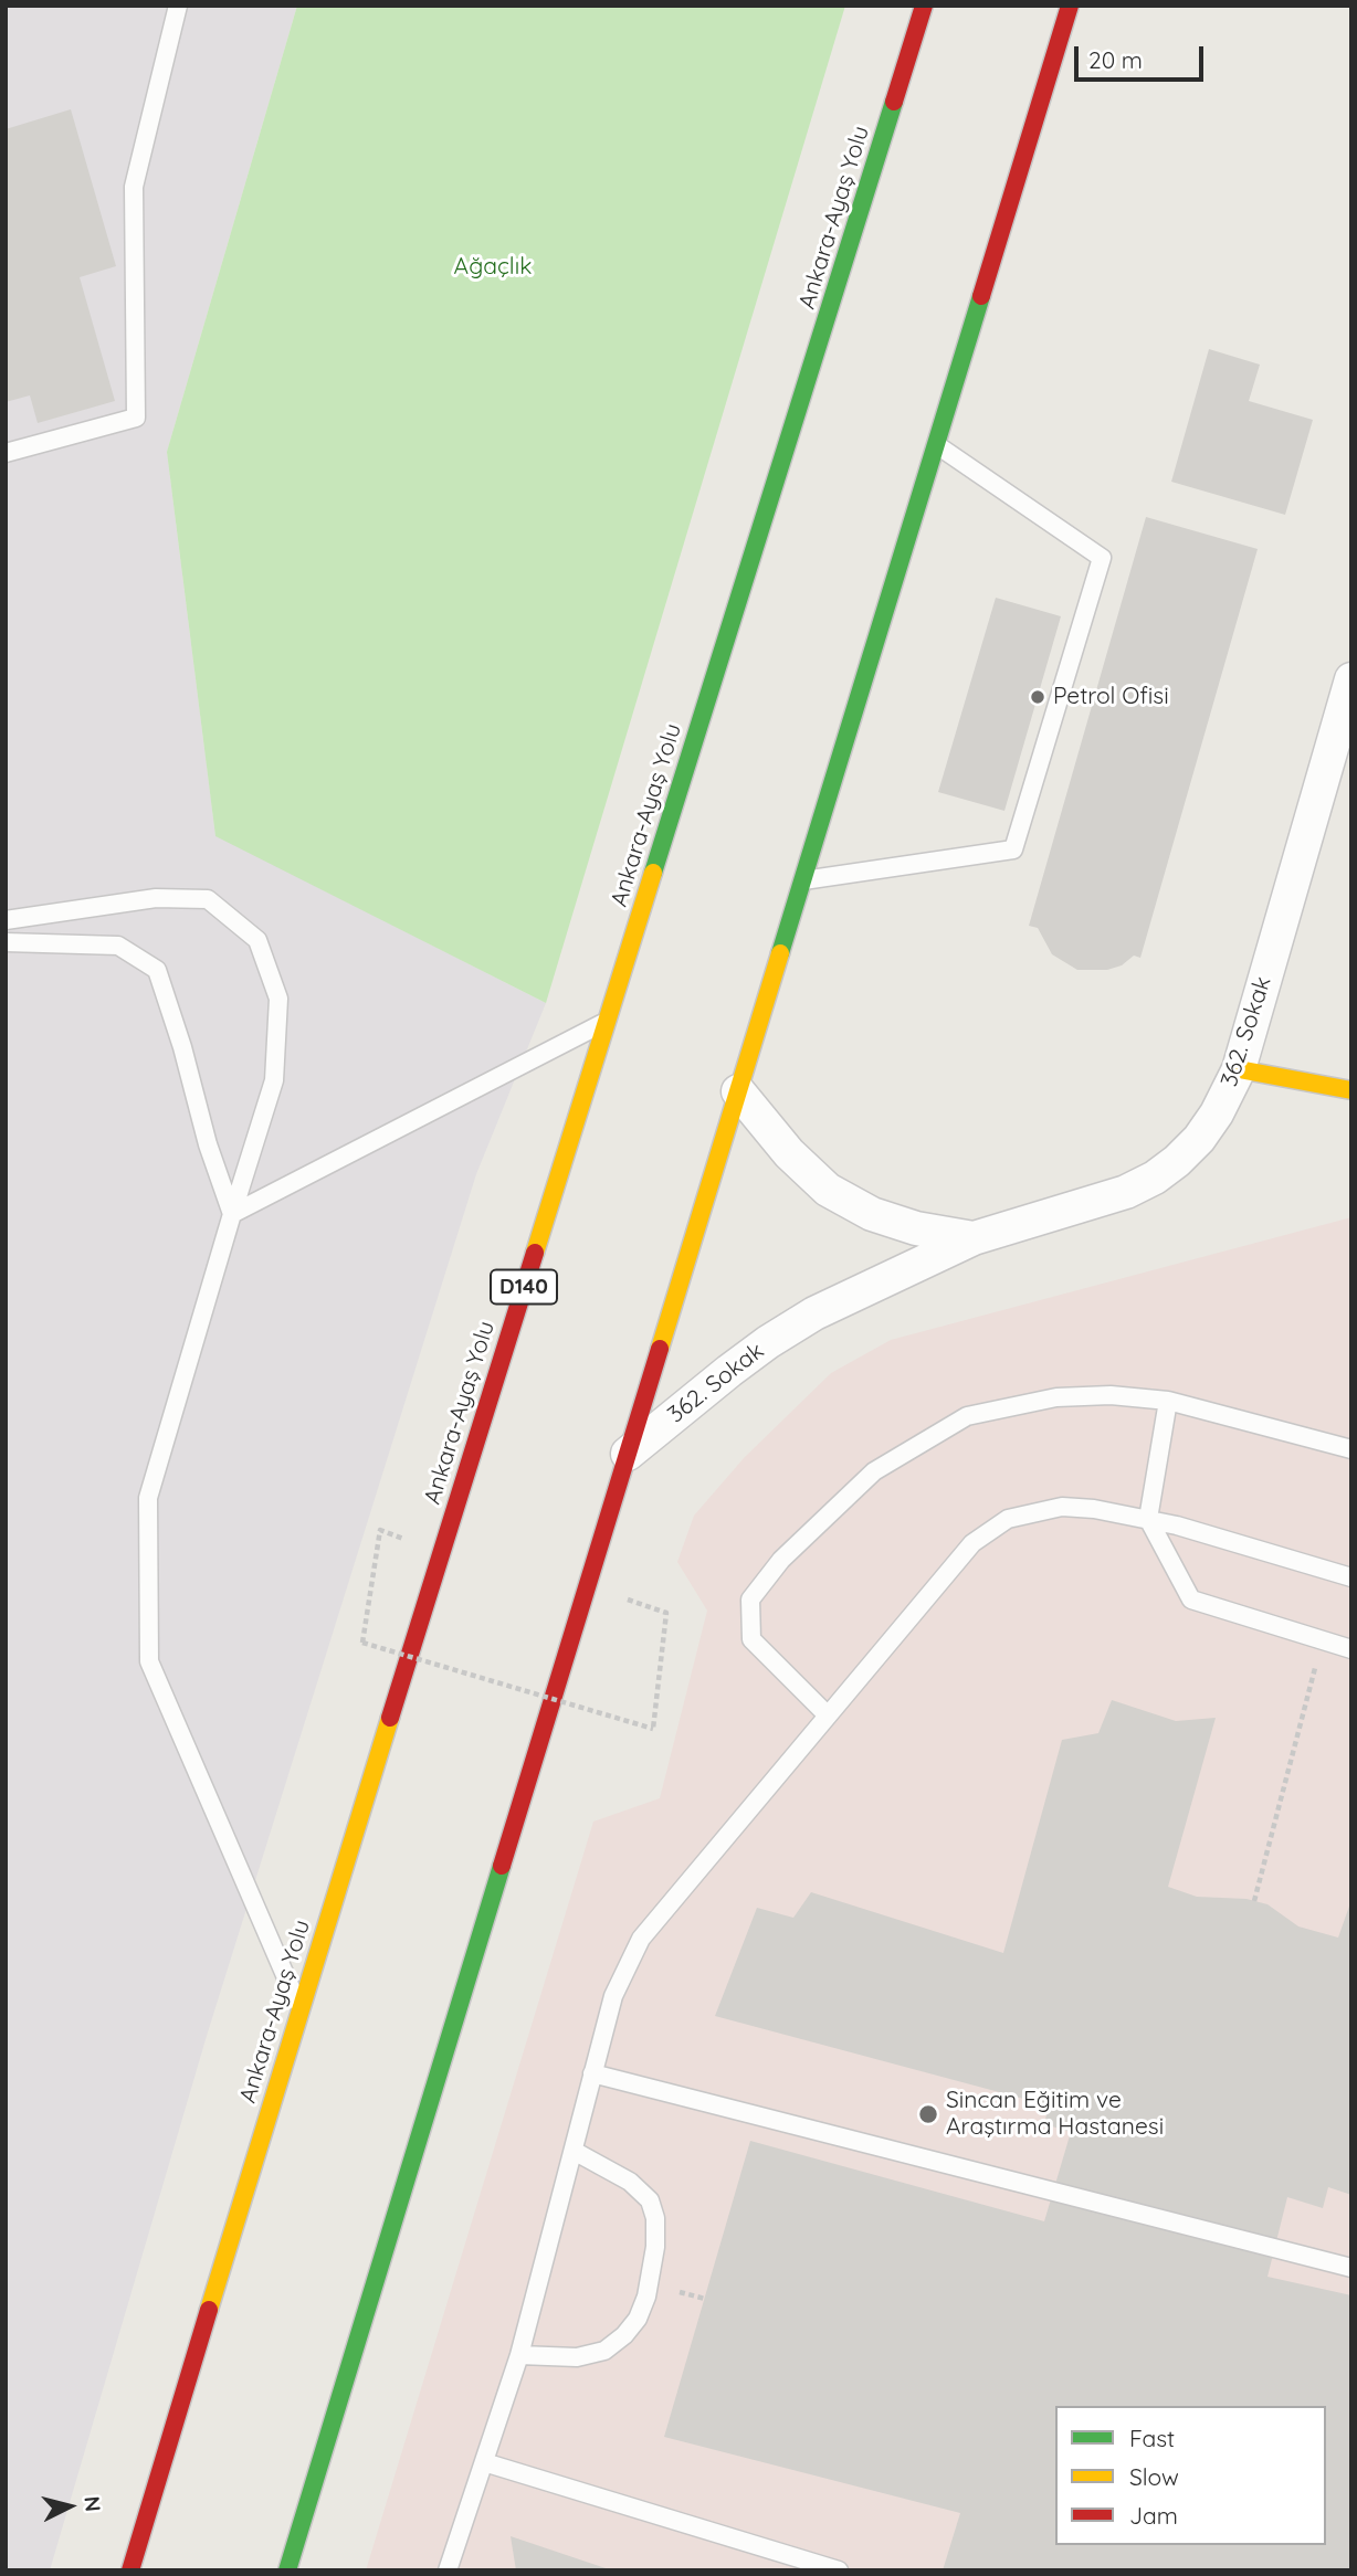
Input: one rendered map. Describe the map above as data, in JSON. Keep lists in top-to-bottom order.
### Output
{
  "streets": {
    "main road": ["Ankara-Ayaş Yolu", "D140"],
    "street": ["362. Sokak"]
  },
  "parks": ["Ağaçlık"],
  "places": ["Petrol Ofisi", "Sincan Eğitim ve Araştırma Hastanesi"],
  "legend": ["Fast", "Slow", "Jam"],
  "scale_bar": "20 m",
  "north": "right"
}
